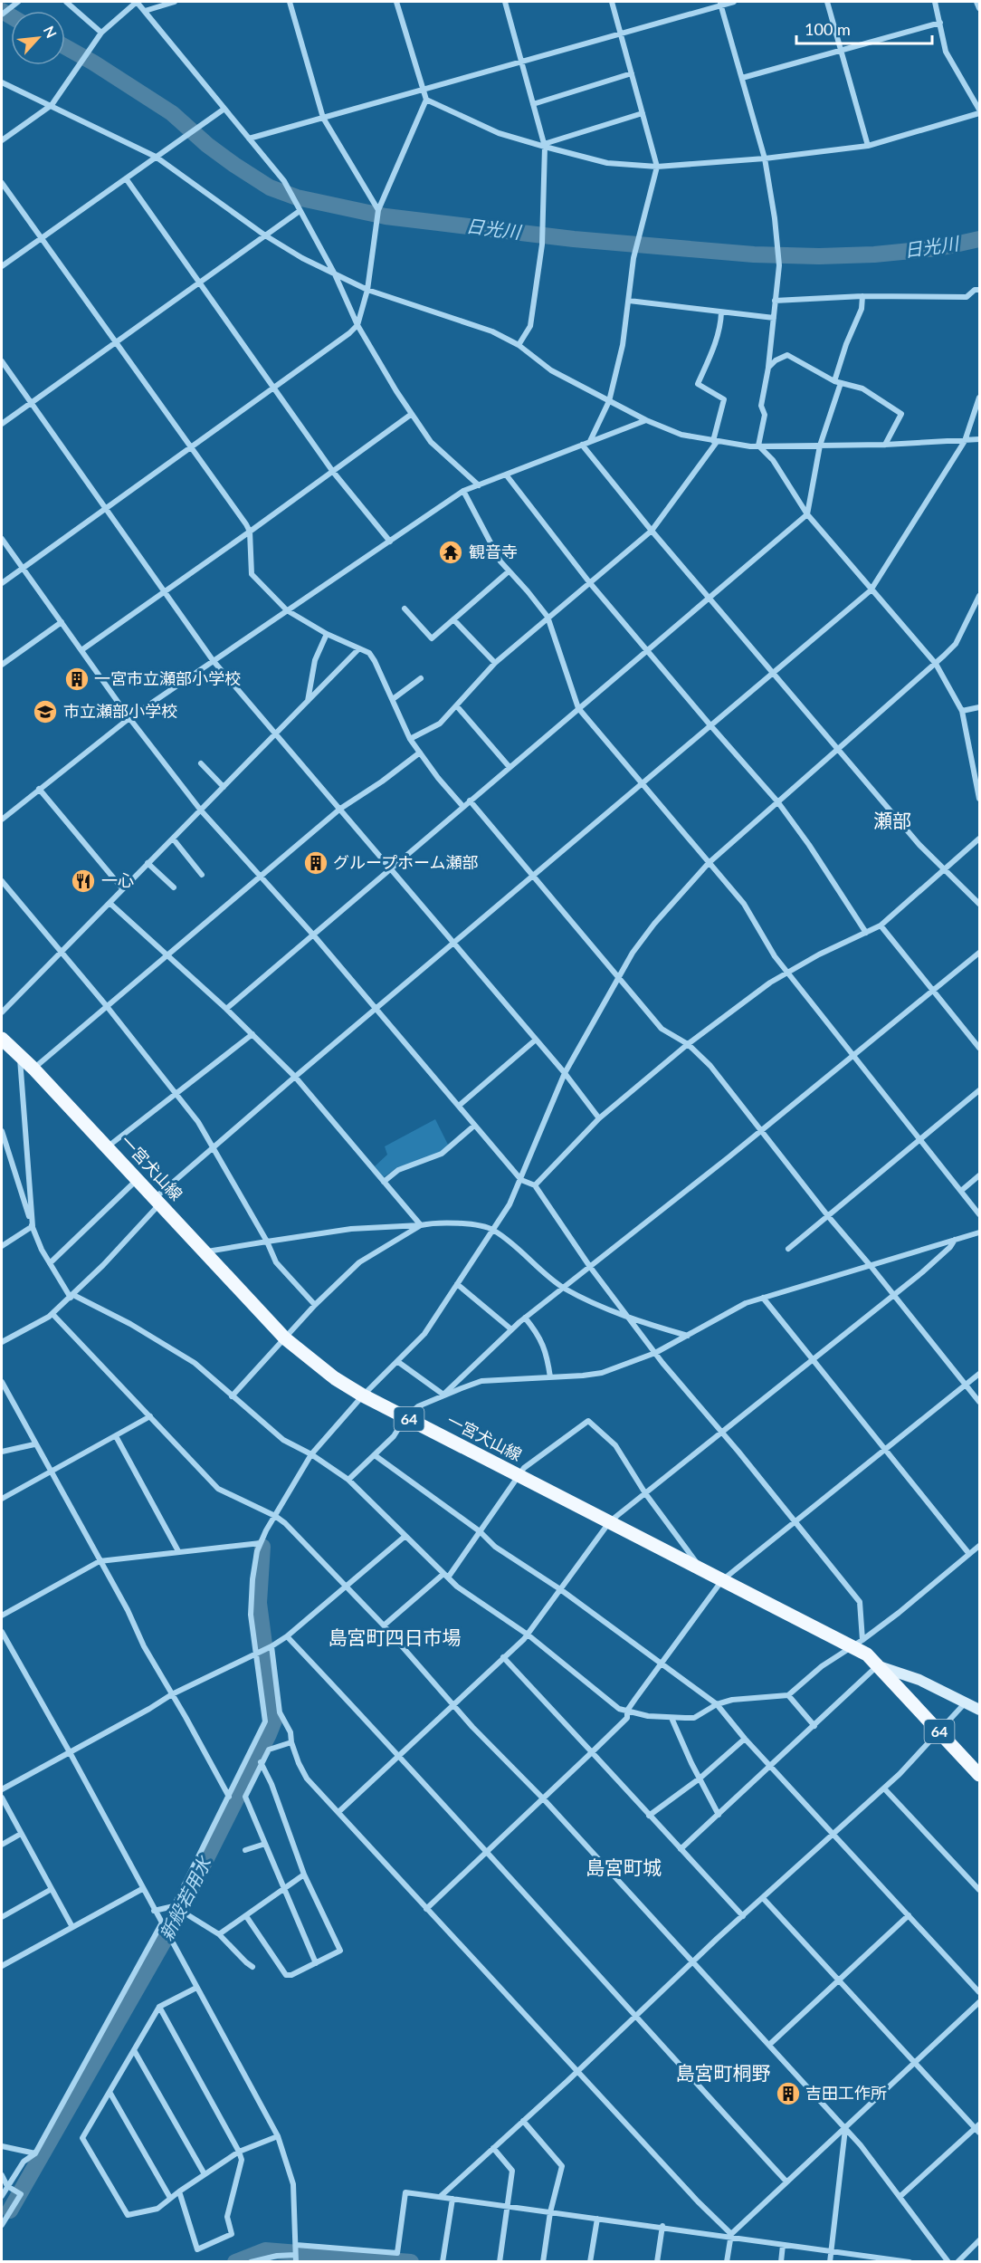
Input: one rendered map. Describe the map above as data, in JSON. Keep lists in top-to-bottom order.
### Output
{
  "streets": {
    "main road": ["一宮犬山線", "64"]
  },
  "districts": [
    "瀬部",
    "島宮町四日市場",
    "島宮町城",
    "島宮町桐野"
  ],
  "water": ["日光川", "新般若用水"],
  "places": {
    "temple": ["観音寺"],
    "building": ["一宮市立瀬部小学校", "グループホーム瀬部", "吉田工作所"],
    "school or university": ["市立瀬部小学校"],
    "restaurant": ["一心"]
  },
  "scale_bar": "100 m",
  "north": "top right"
}
